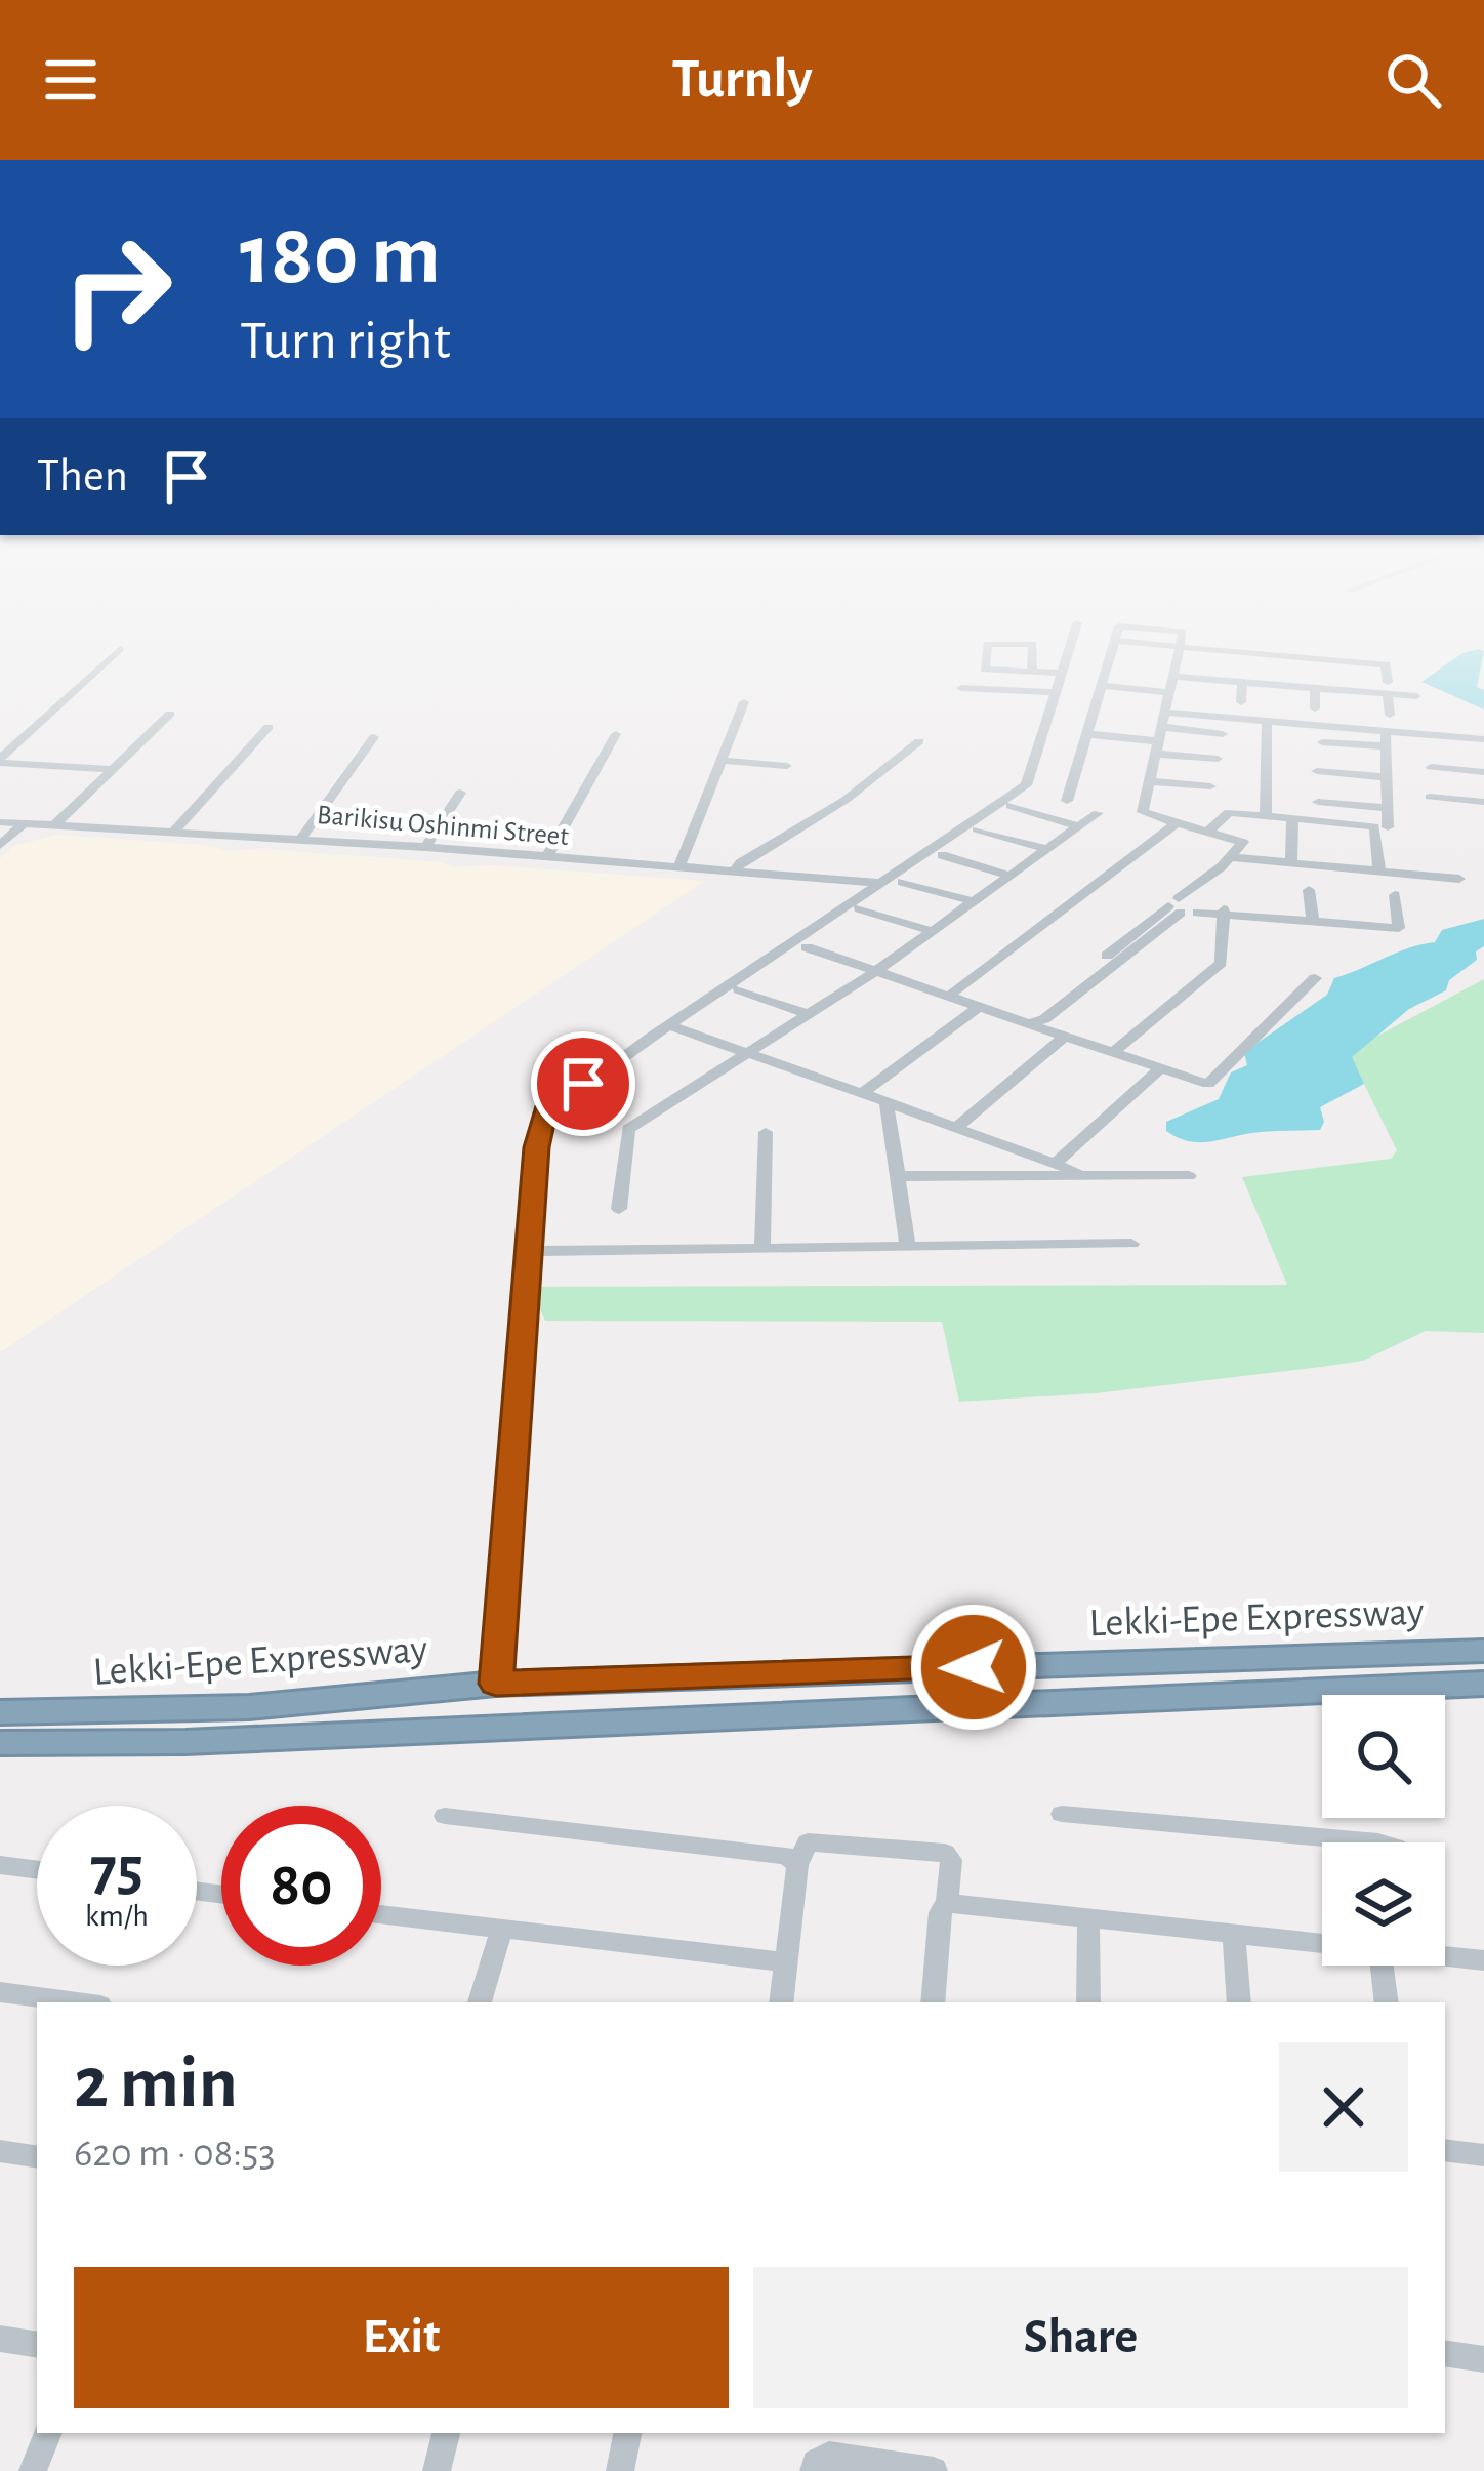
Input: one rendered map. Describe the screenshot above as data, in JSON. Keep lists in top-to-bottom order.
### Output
{
  "streets": {
    "highway": ["Lekki-Epe Expressway"],
    "street": ["Barikisu Oshinmi Street"]
  },
  "page": {
    "header": "Turnly",
    "turn": ["180 m", "Turn right"],
    "then": "Then",
    "speed": "75 km/h",
    "limit": "80",
    "heading": ["2 min", "620 m · 08:53"],
    "buttons": ["Exit", "Share"]
  }
}
